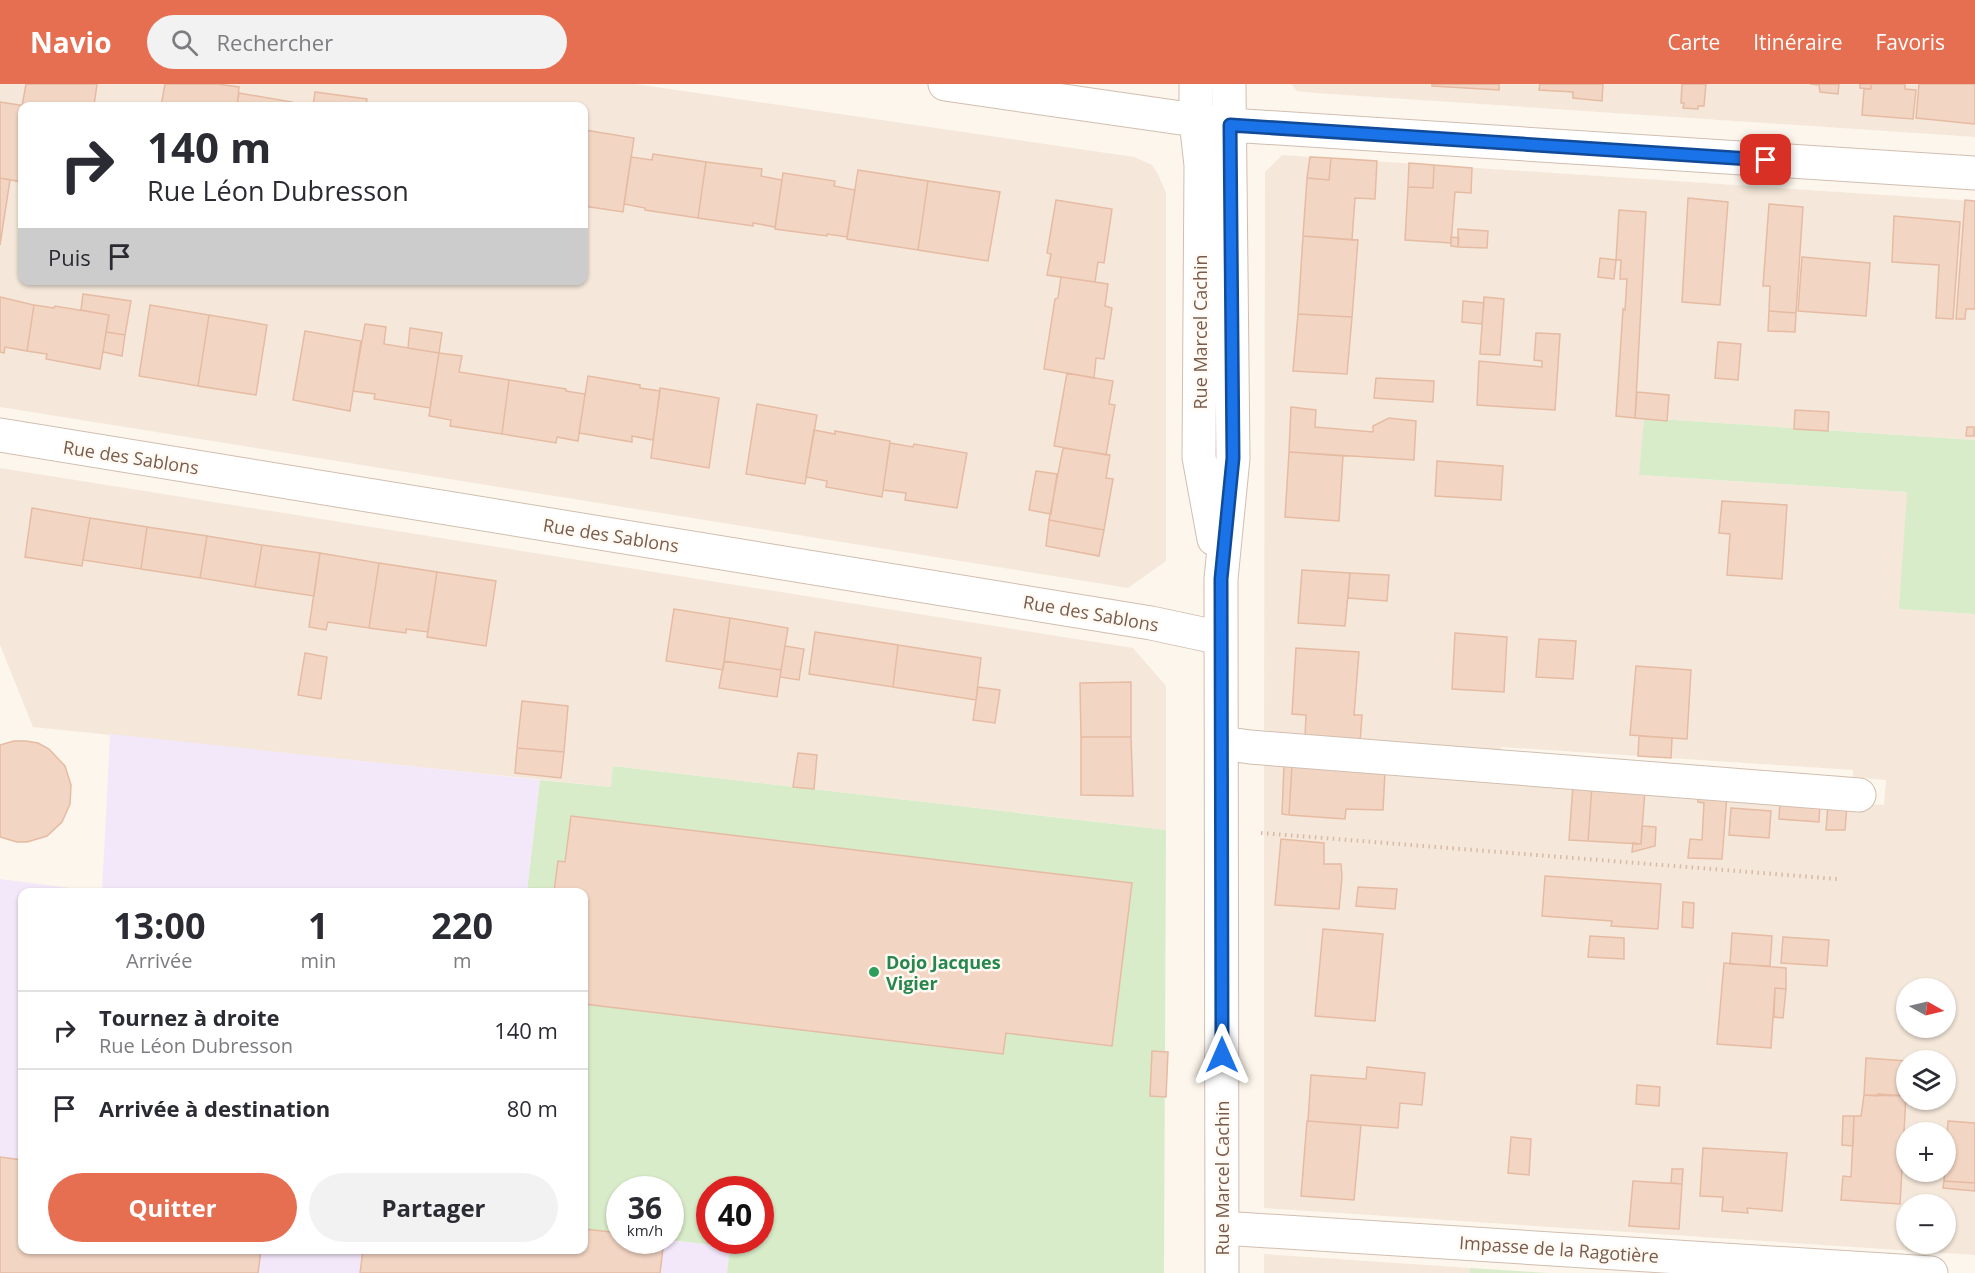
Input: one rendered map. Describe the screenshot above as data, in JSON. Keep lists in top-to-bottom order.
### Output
{
  "streets": {
    "street": ["Rue Marcel Cachin", "Rue des Sablons", "Impasse de la Ragotière"]
  },
  "crossings": [
    ["Rue Marcel Cachin", "Rue des Sablons"],
    ["Rue Marcel Cachin", "Impasse de la Ragotière"]
  ],
  "places": ["Dojo Jacques Vigier"],
  "north": "right",
  "page": {
    "header": "Navio",
    "search": "Rechercher",
    "nav": ["Carte", "Itinéraire", "Favoris"],
    "turn": ["140 m", "Rue Léon Dubresson"],
    "then": "Puis",
    "eta": [
      "13:00",
      "Arrivée",
      "1",
      "min",
      "220",
      "m"
    ],
    "map_buttons": ["+", "−"],
    "list": [
      {
        "name": "Tournez à droite",
        "note": "Rue Léon Dubresson",
        "value": "140 m"
      },
      {
        "name": "Arrivée à destination",
        "value": "80 m"
      }
    ],
    "buttons": ["Quitter", "Partager"],
    "speed": "36 km/h",
    "limit": "40"
  }
}
